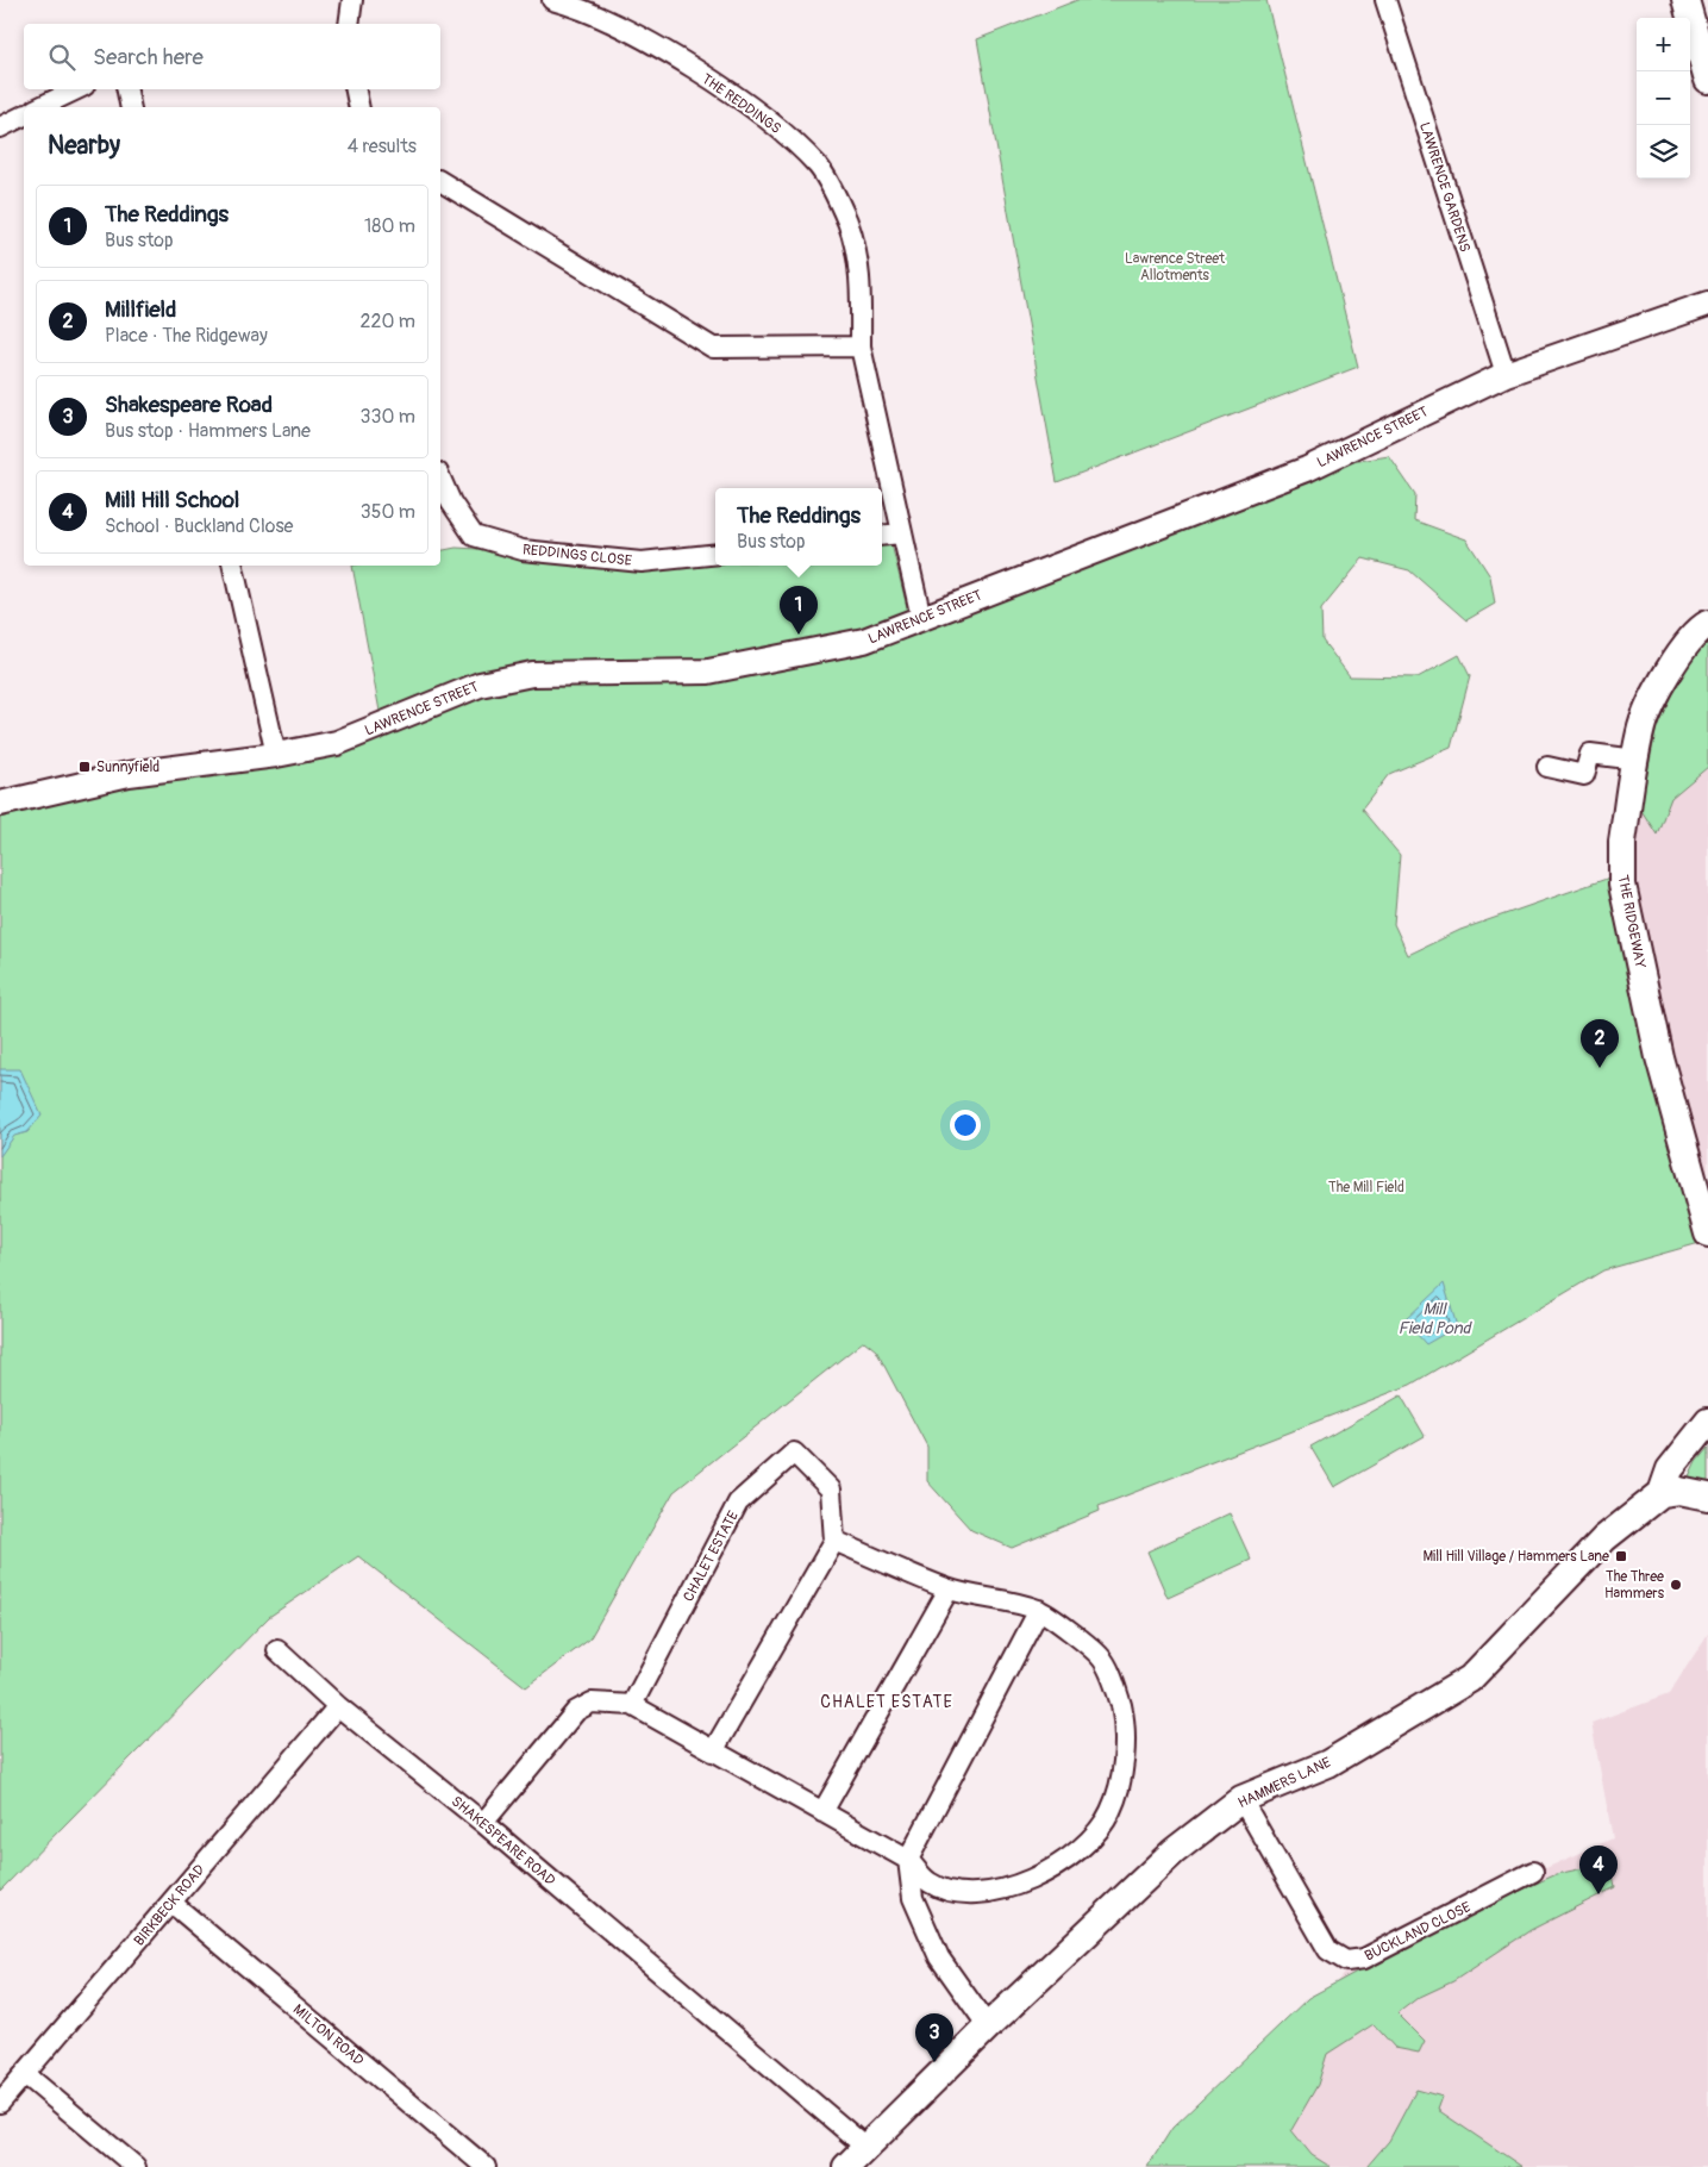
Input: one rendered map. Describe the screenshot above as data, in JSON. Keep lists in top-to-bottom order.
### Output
{
  "streets": {
    "main road": ["THE RIDGEWAY", "HAMMERS LANE"],
    "street": [
      "THE REDDINGS",
      "LAWRENCE GARDENS",
      "LAWRENCE STREET",
      "REDDINGS CLOSE",
      "CHALET ESTATE",
      "SHAKESPEARE ROAD",
      "BIRKBECK ROAD",
      "BUCKLAND CLOSE",
      "MILTON ROAD"
    ]
  },
  "crossings": [
    ["THE REDDINGS", "LAWRENCE STREET"],
    ["LAWRENCE GARDENS", "LAWRENCE STREET"],
    ["HAMMERS LANE", "SHAKESPEARE ROAD"],
    ["HAMMERS LANE", "BUCKLAND CLOSE"],
    ["SHAKESPEARE ROAD", "BIRKBECK ROAD"],
    ["BIRKBECK ROAD", "MILTON ROAD"]
  ],
  "districts": ["CHALET ESTATE"],
  "water": ["Mill Field Pond"],
  "parks": ["Lawrence Street Allotments", "The Mill Field"],
  "places": {
    "transit": ["Sunnyfield", "Mill Hill Village / Hammers Lane"],
    "other": ["The Three Hammers"]
  },
  "page": {
    "map_buttons": ["+", "−"],
    "search": "Search here",
    "heading": ["Nearby", "4 results"],
    "list": [
      {
        "mark": "1",
        "name": "The Reddings",
        "note": "Bus stop",
        "value": "180 m"
      },
      {
        "mark": "2",
        "name": "Millfield",
        "note": "Place · The Ridgeway",
        "value": "220 m"
      },
      {
        "mark": "3",
        "name": "Shakespeare Road",
        "note": "Bus stop · Hammers Lane",
        "value": "330 m"
      },
      {
        "mark": "4",
        "name": "Mill Hill School",
        "note": "School · Buckland Close",
        "value": "350 m"
      }
    ],
    "popup": ["The Reddings", "Bus stop"],
    "pins": [
      "1",
      "2",
      "4",
      "3"
    ]
  }
}
